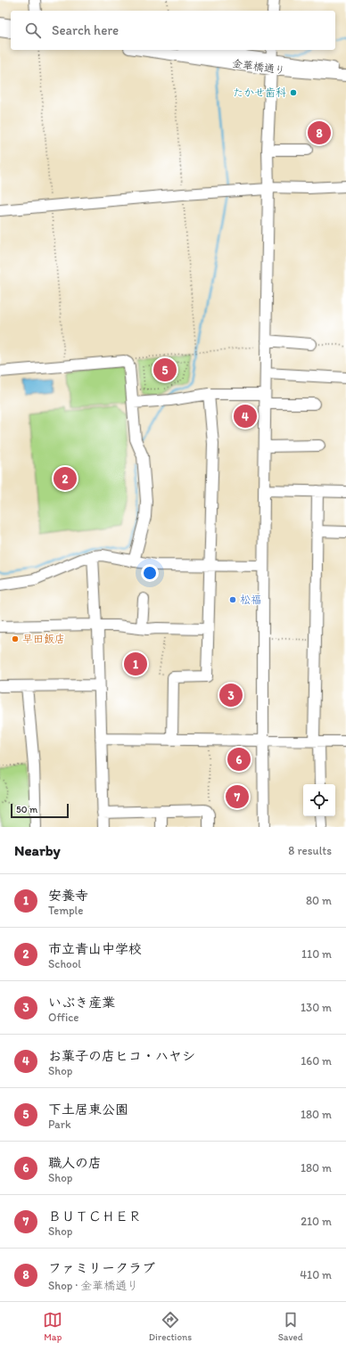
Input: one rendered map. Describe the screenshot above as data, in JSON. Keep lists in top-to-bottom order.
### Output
{
  "streets": {
    "street": ["金華橋通り"]
  },
  "places": ["たかせ歯科", "松福", "早田飯店"],
  "scale_bar": "50 m",
  "page": {
    "search": "Search here",
    "pins": [
      "8",
      "5",
      "4",
      "2",
      "1",
      "3",
      "6",
      "7"
    ],
    "scale": "50 m",
    "heading": ["Nearby", "8 results"],
    "list": [
      {
        "mark": "1",
        "name": "安養寺",
        "note": "Temple",
        "value": "80 m"
      },
      {
        "mark": "2",
        "name": "市立青山中学校",
        "note": "School",
        "value": "110 m"
      },
      {
        "mark": "3",
        "name": "いぶき産業",
        "note": "Office",
        "value": "130 m"
      },
      {
        "mark": "4",
        "name": "お菓子の店ヒコ・ハヤシ",
        "note": "Shop",
        "value": "160 m"
      },
      {
        "mark": "5",
        "name": "下土居東公園",
        "note": "Park",
        "value": "180 m"
      },
      {
        "mark": "6",
        "name": "職人の店",
        "note": "Shop",
        "value": "180 m"
      },
      {
        "mark": "7",
        "name": "ＢＵＴＣＨＥＲ",
        "note": "Shop",
        "value": "210 m"
      },
      {
        "mark": "8",
        "name": "ファミリークラブ",
        "note": "Shop · 金華橋通り",
        "value": "410 m"
      }
    ],
    "nav": ["Map", "Directions", "Saved"]
  }
}
